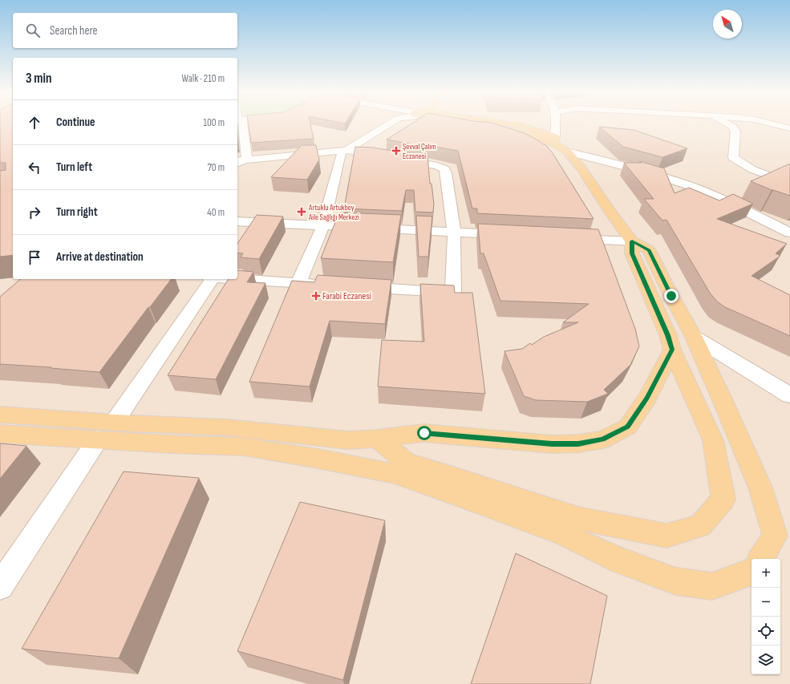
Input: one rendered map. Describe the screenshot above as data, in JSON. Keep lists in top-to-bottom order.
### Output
{
  "places": {
    "health": ["Şevval Çalım Eczanesi", "Artuklu Artukbey Aile Sağlığı Merkezi", "Farabi Eczanesi"]
  },
  "north": "top left",
  "page": {
    "search": "Search here",
    "heading": ["3 min", "Walk · 210 m"],
    "list": [
      ["Continue", "100 m"],
      ["Turn left", "70 m"],
      ["Turn right", "40 m"],
      "Arrive at destination"
    ],
    "map_buttons": ["+", "−"]
  }
}
